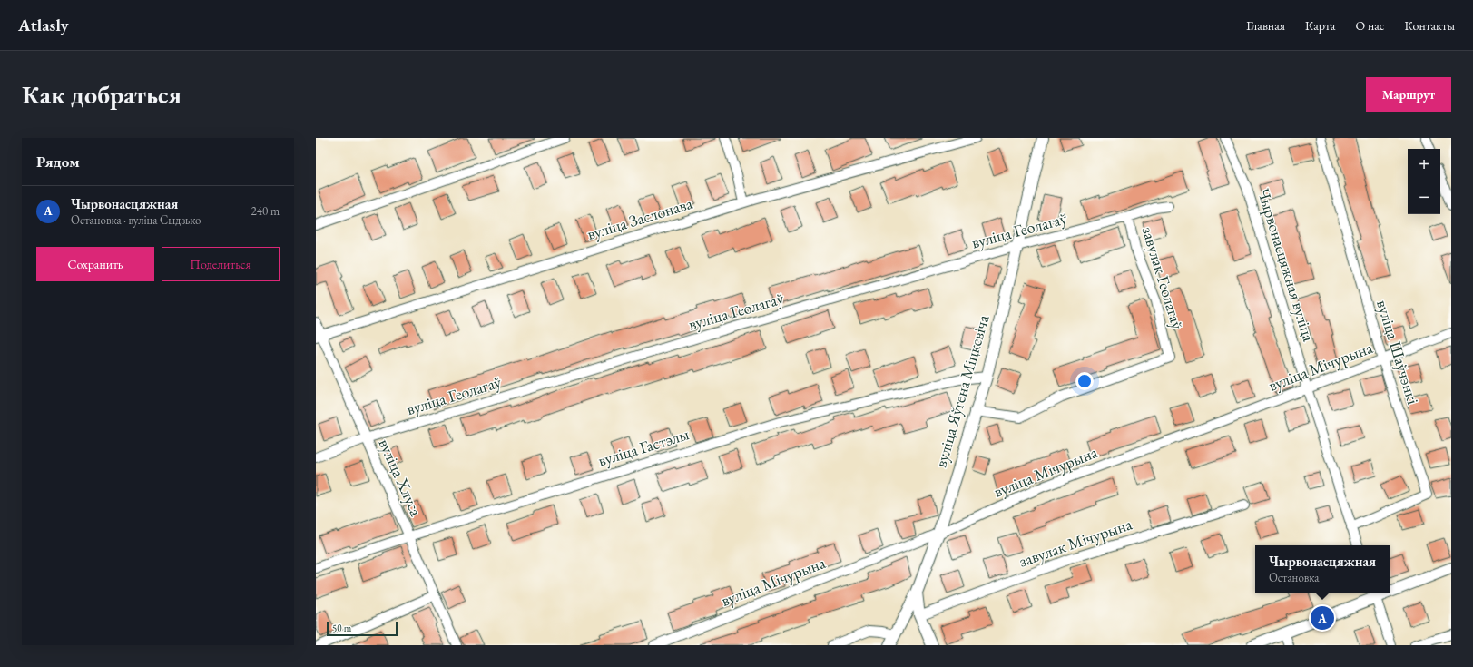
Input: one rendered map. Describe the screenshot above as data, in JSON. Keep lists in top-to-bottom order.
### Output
{
  "streets": {
    "street": [
      "вуліца Заслонава",
      "вуліца Геолагаў",
      "Чырвонасцяжная вуліца",
      "завулак Геолагаў",
      "вуліца Шаўчэнкі",
      "вуліца Мічурына",
      "вуліца Яўгена Міцкевіча",
      "вуліца Гастэлы",
      "вуліца Хлуса",
      "завулак Мічурына"
    ]
  },
  "crossings": [
    ["вуліца Заслонава", "вуліца Хлуса"],
    ["вуліца Геолагаў", "завулак Геолагаў"],
    ["вуліца Геолагаў", "вуліца Яўгена Міцкевіча"],
    ["вуліца Геолагаў", "вуліца Хлуса"],
    ["Чырвонасцяжная вуліца", "вуліца Шаўчэнкі"],
    ["Чырвонасцяжная вуліца", "вуліца Мічурына"],
    ["завулак Геолагаў", "вуліца Яўгена Міцкевіча"],
    ["вуліца Шаўчэнкі", "вуліца Мічурына"],
    ["вуліца Мічурына", "вуліца Яўгена Міцкевіча"],
    ["вуліца Яўгена Міцкевіча", "вуліца Гастэлы"],
    ["вуліца Гастэлы", "вуліца Хлуса"]
  ],
  "scale_bar": "50 m",
  "page": {
    "header": "Atlasly",
    "nav": [
      "Главная",
      "Карта",
      "О нас",
      "Контакты"
    ],
    "buttons": [
      "Маршрут",
      ["Сохранить", "Поделиться"]
    ],
    "title": "Как добраться",
    "heading": "Рядом",
    "map_buttons": ["+", "−"],
    "list": [
      {
        "mark": "A",
        "name": "Чырвонасцяжная",
        "note": "Остановка · вуліца Сыдзько",
        "value": "240 m"
      }
    ],
    "popup": ["Чырвонасцяжная", "Остановка"],
    "pins": "A",
    "scale": "50 m"
  }
}
